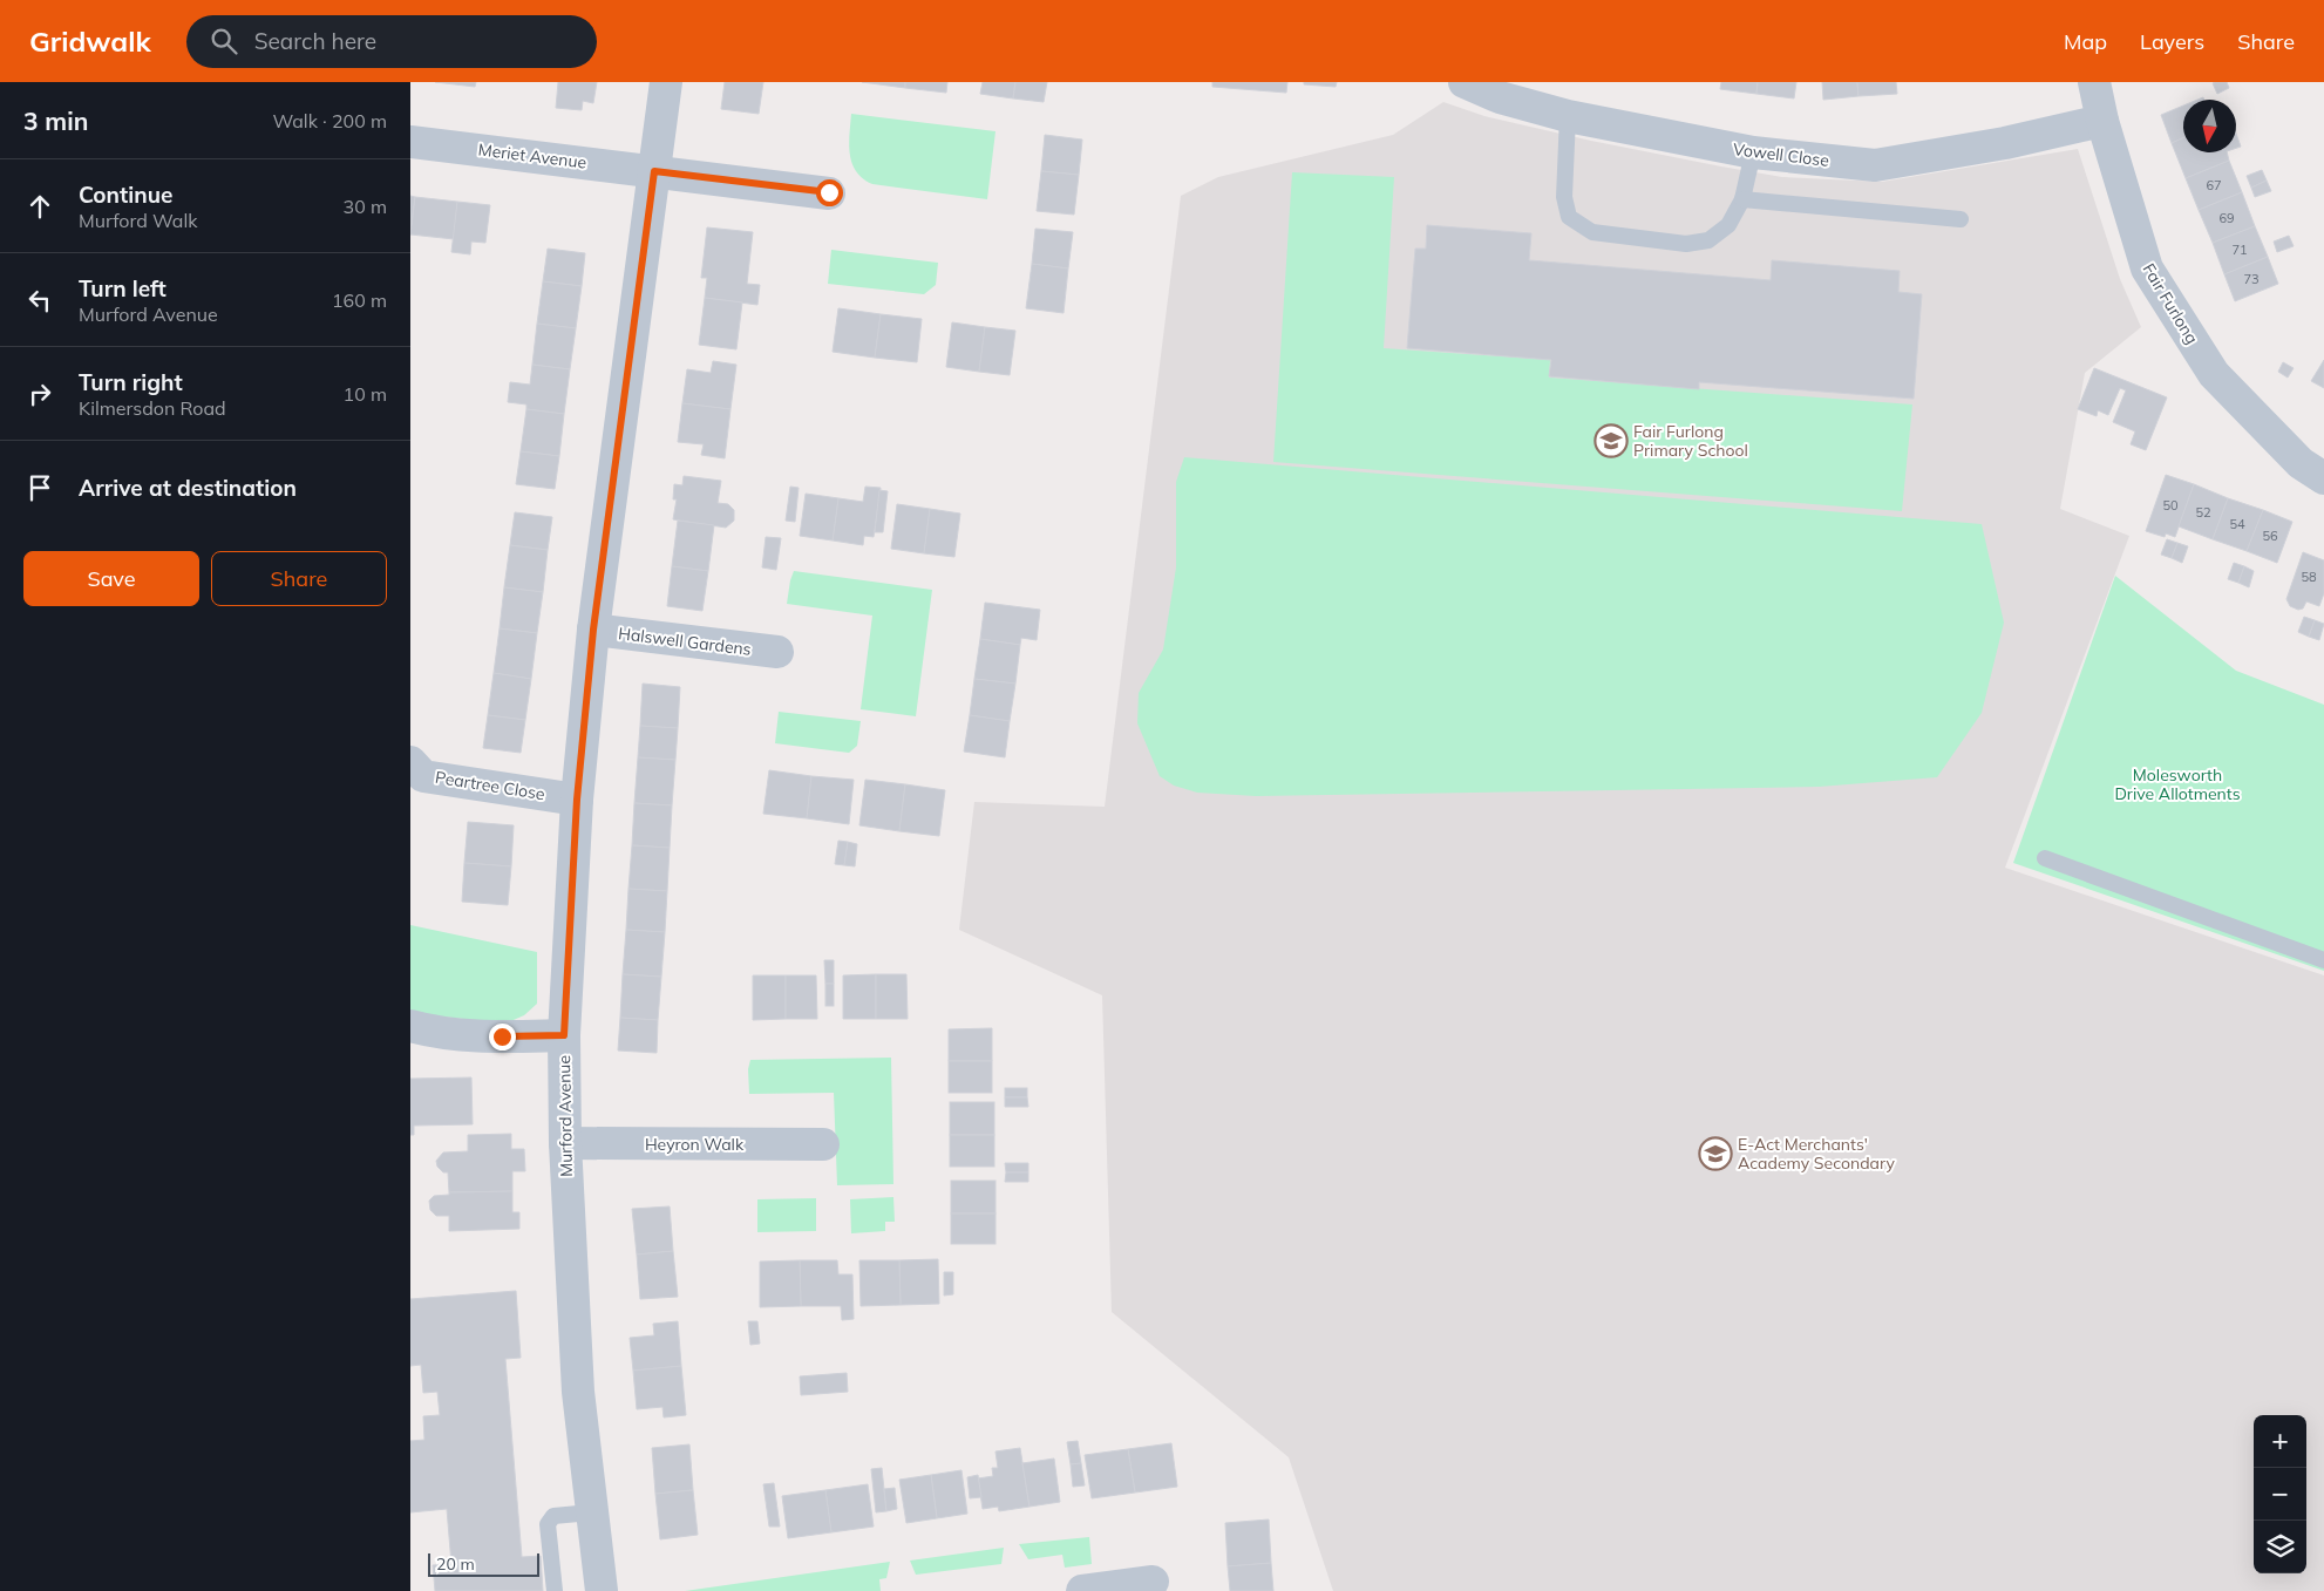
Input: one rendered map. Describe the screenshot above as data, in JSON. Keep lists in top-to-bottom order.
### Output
{
  "streets": {
    "street": [
      "Vowell Close",
      "Meriet Avenue",
      "Fair Furlong",
      "Halswell Gardens",
      "Peartree Close",
      "Murford Avenue",
      "Heyron Walk"
    ]
  },
  "crossings": [
    ["Vowell Close", "Fair Furlong"],
    ["Meriet Avenue", "Murford Avenue"],
    ["Halswell Gardens", "Murford Avenue"],
    ["Peartree Close", "Murford Avenue"],
    ["Murford Avenue", "Heyron Walk"]
  ],
  "parks": ["Molesworth Drive Allotments"],
  "places": {
    "school or university": ["Fair Furlong Primary School", "E-Act Merchants' Academy Secondary"]
  },
  "house_numbers": [
    "67",
    "69",
    "71",
    "73",
    "50",
    "52",
    "54",
    "56",
    "58"
  ],
  "scale_bar": "20 m",
  "north": "bottom",
  "page": {
    "header": "Gridwalk",
    "search": "Search here",
    "nav": ["Map", "Layers", "Share"],
    "heading": ["3 min", "Walk · 200 m"],
    "list": [
      ["Continue", "Murford Walk", "30 m"],
      ["Turn left", "Murford Avenue", "160 m"],
      ["Turn right", "Kilmersdon Road", "10 m"],
      "Arrive at destination"
    ],
    "buttons": ["Save", "Share"],
    "map_buttons": ["+", "−"],
    "scale": "20 m"
  }
}
